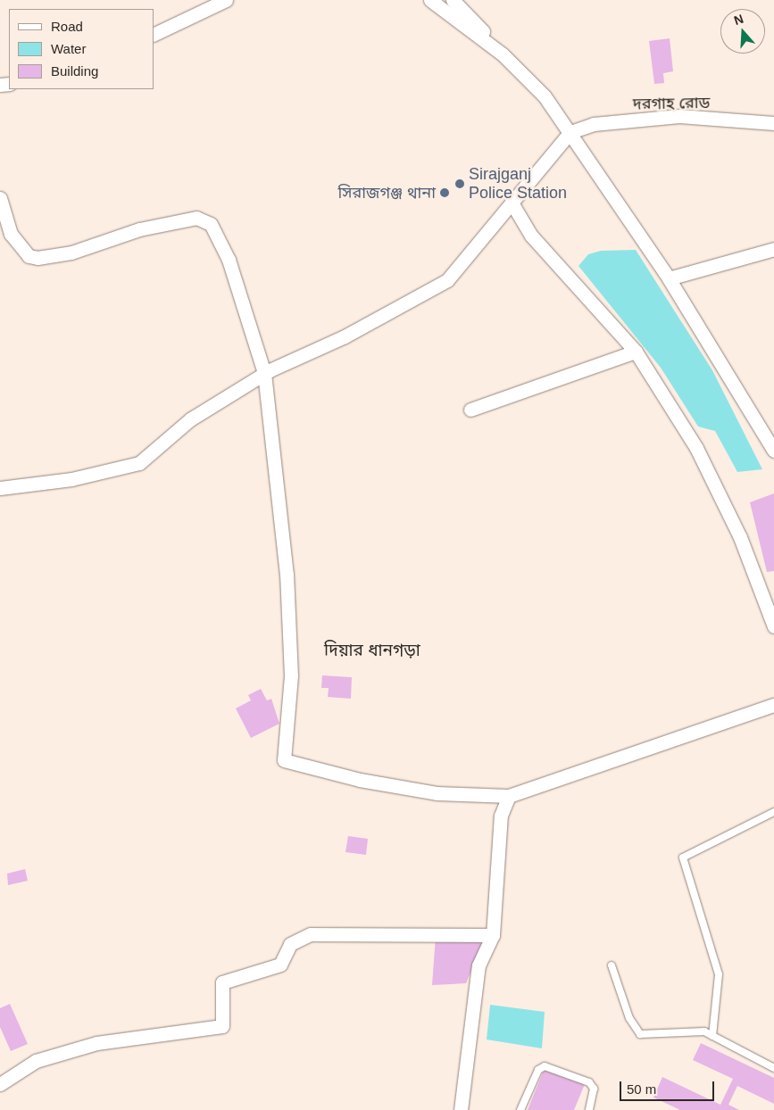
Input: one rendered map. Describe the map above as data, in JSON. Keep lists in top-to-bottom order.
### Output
{
  "streets": {
    "street": ["দরগাহ রোড"]
  },
  "districts": ["দিয়ার ধানগড়া"],
  "places": ["Sirajganj Police Station", "সিরাজগঞ্জ থানা"],
  "legend": ["Road", "Water", "Building"],
  "scale_bar": "50 m",
  "north": "top"
}
